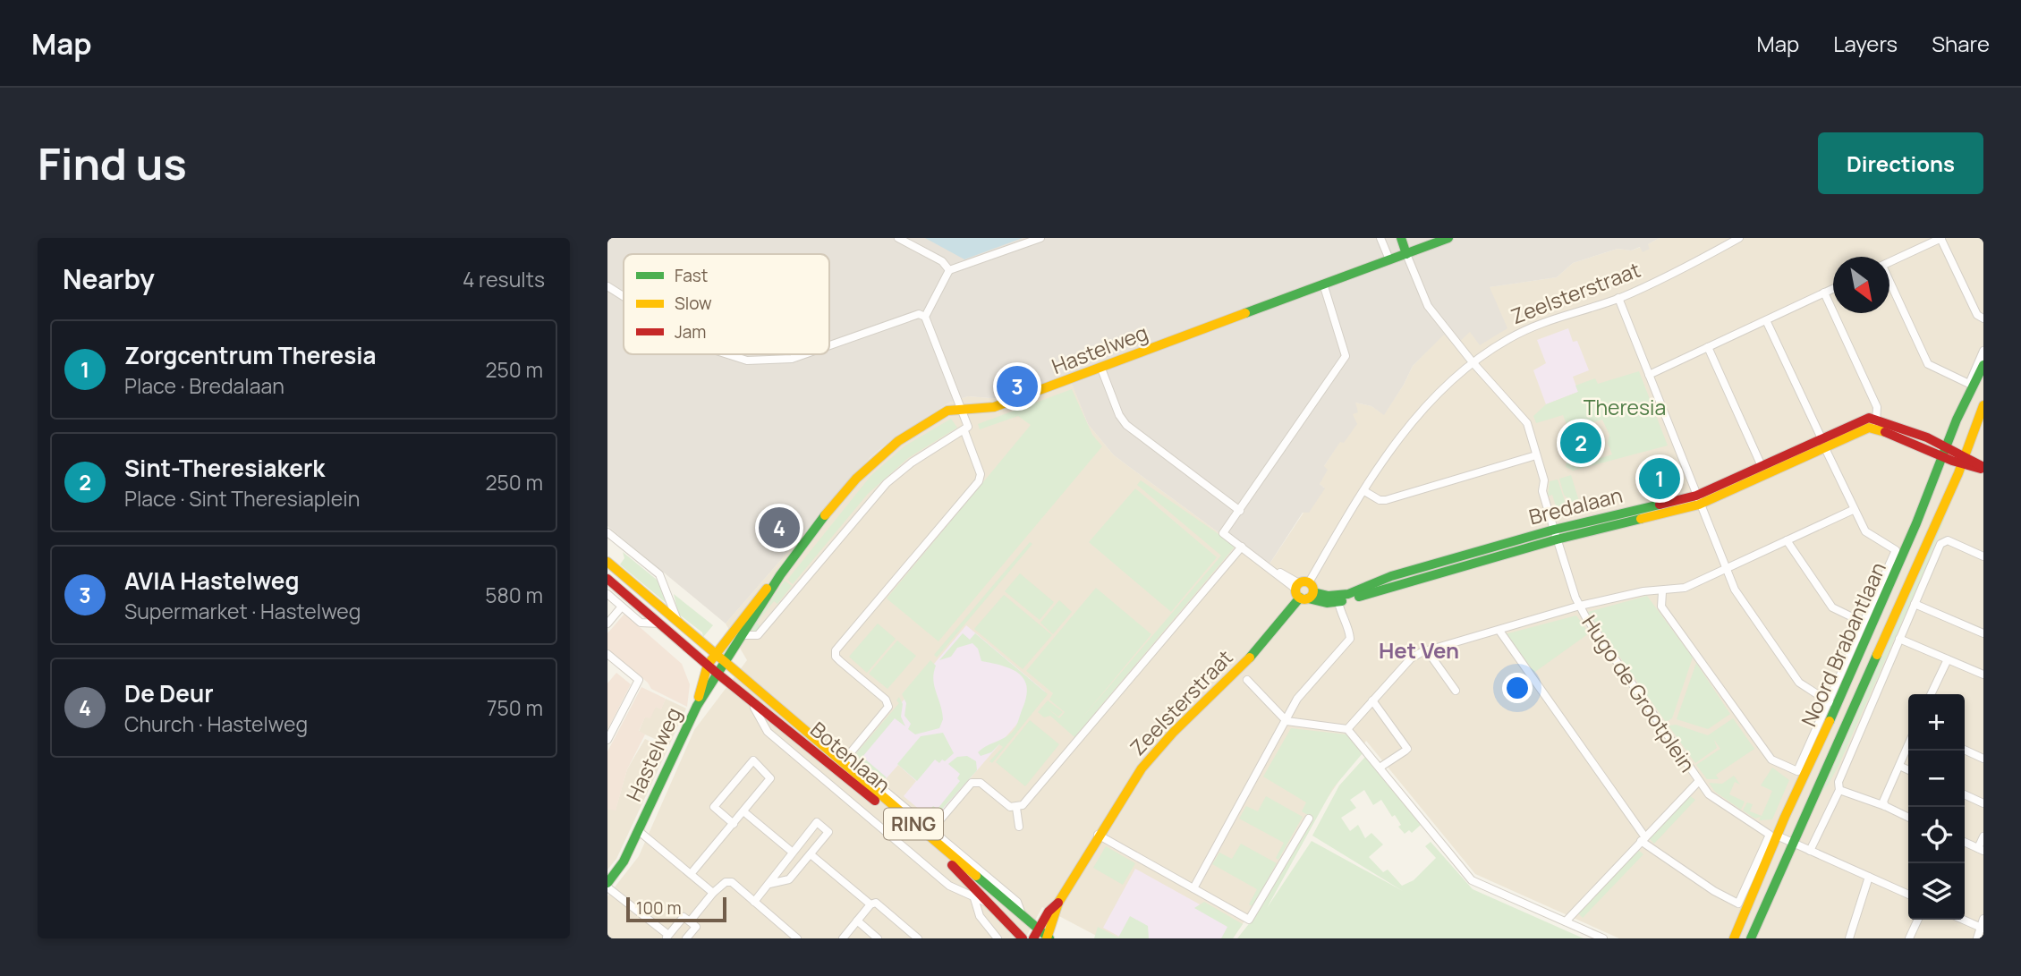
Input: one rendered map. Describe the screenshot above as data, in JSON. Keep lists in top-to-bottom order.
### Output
{
  "streets": {
    "street": [
      "Zeelsterstraat",
      "Hastelweg",
      "Bredalaan",
      "Noord Brabantlaan",
      "Hugo de Grootplein",
      "Botenlaan",
      "RING"
    ]
  },
  "crossings": [
    ["Zeelsterstraat", "Bredalaan"],
    ["Zeelsterstraat", "Botenlaan"],
    ["Zeelsterstraat", "RING"],
    ["Hastelweg", "Botenlaan"],
    ["Hastelweg", "RING"],
    ["Noord Brabantlaan", "Hugo de Grootplein"],
    ["Botenlaan", "RING"]
  ],
  "districts": ["Het Ven"],
  "parks": ["Theresia"],
  "legend": ["Fast", "Slow", "Jam"],
  "scale_bar": "100 m",
  "north": "bottom right",
  "page": {
    "header": "Map",
    "nav": ["Map", "Layers", "Share"],
    "buttons": "Directions",
    "title": "Find us",
    "heading": ["Nearby", "4 results"],
    "list": [
      {
        "mark": "1",
        "name": "Zorgcentrum Theresia",
        "note": "Place · Bredalaan",
        "value": "250 m"
      },
      {
        "mark": "2",
        "name": "Sint-Theresiakerk",
        "note": "Place · Sint Theresiaplein",
        "value": "250 m"
      },
      {
        "mark": "3",
        "name": "AVIA Hastelweg",
        "note": "Supermarket · Hastelweg",
        "value": "580 m"
      },
      {
        "mark": "4",
        "name": "De Deur",
        "note": "Church · Hastelweg",
        "value": "750 m"
      }
    ],
    "pins": [
      "3",
      "2",
      "1",
      "4"
    ],
    "map_buttons": ["+", "−"],
    "scale": "100 m"
  }
}
